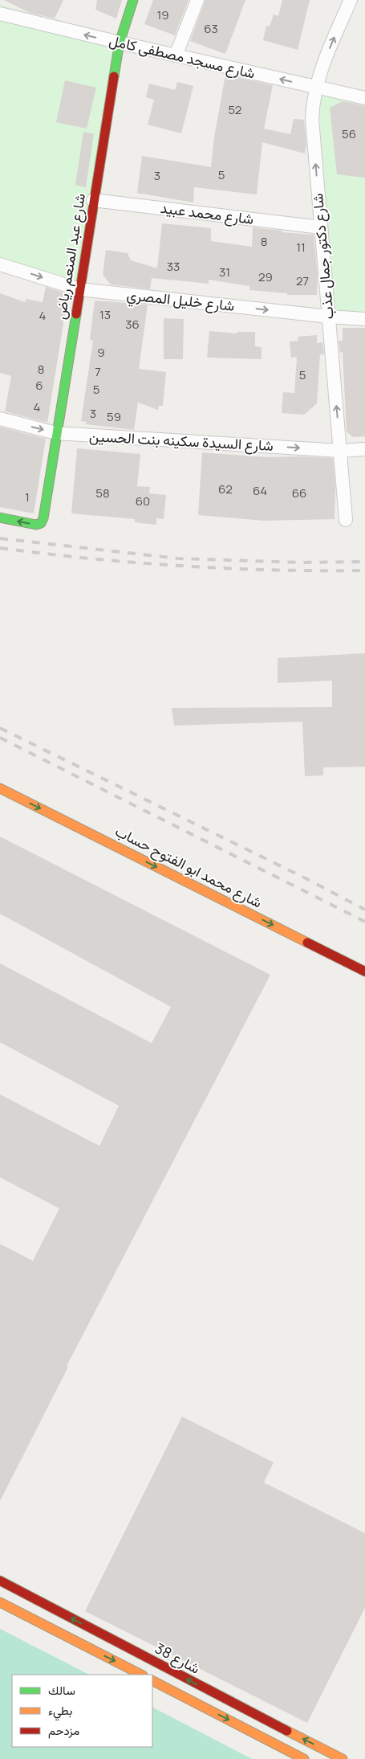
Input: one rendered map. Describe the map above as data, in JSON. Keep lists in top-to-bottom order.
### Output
{
  "streets": {
    "street": [
      "شارع مسجد مصطفى كامل",
      "شارع محمد عبيد",
      "شارع عبد المنعم رياض",
      "شارع دكتور جمال عذب",
      "شارع خليل المصري",
      "شارع السيدة سكينه بنت الحسين",
      "شارع محمد ابو الفتوح حساب",
      "شارع 38"
    ]
  },
  "crossings": [
    ["شارع مسجد مصطفى كامل", "شارع عبد المنعم رياض"],
    ["شارع مسجد مصطفى كامل", "شارع دكتور جمال عذب"],
    ["شارع محمد عبيد", "شارع عبد المنعم رياض"],
    ["شارع محمد عبيد", "شارع دكتور جمال عذب"],
    ["شارع عبد المنعم رياض", "شارع خليل المصري"],
    ["شارع عبد المنعم رياض", "شارع السيدة سكينه بنت الحسين"],
    ["شارع دكتور جمال عذب", "شارع خليل المصري"],
    ["شارع دكتور جمال عذب", "شارع السيدة سكينه بنت الحسين"]
  ],
  "one_way": [
    "شارع مسجد مصطفى كامل",
    "شارع دكتور جمال عذب",
    "شارع خليل المصري",
    "شارع السيدة سكينه بنت الحسين",
    "شارع محمد ابو الفتوح حساب"
  ],
  "house_numbers": [
    "19",
    "63",
    "52",
    "56",
    "5",
    "3",
    "8",
    "11",
    "33",
    "31",
    "29",
    "27",
    "13",
    "4",
    "36",
    "9",
    "8",
    "7",
    "5",
    "6",
    "5",
    "4",
    "3",
    "59",
    "62",
    "64",
    "58",
    "66",
    "1",
    "60"
  ],
  "legend": ["سالك", "بطيء", "مزدحم"]
}
